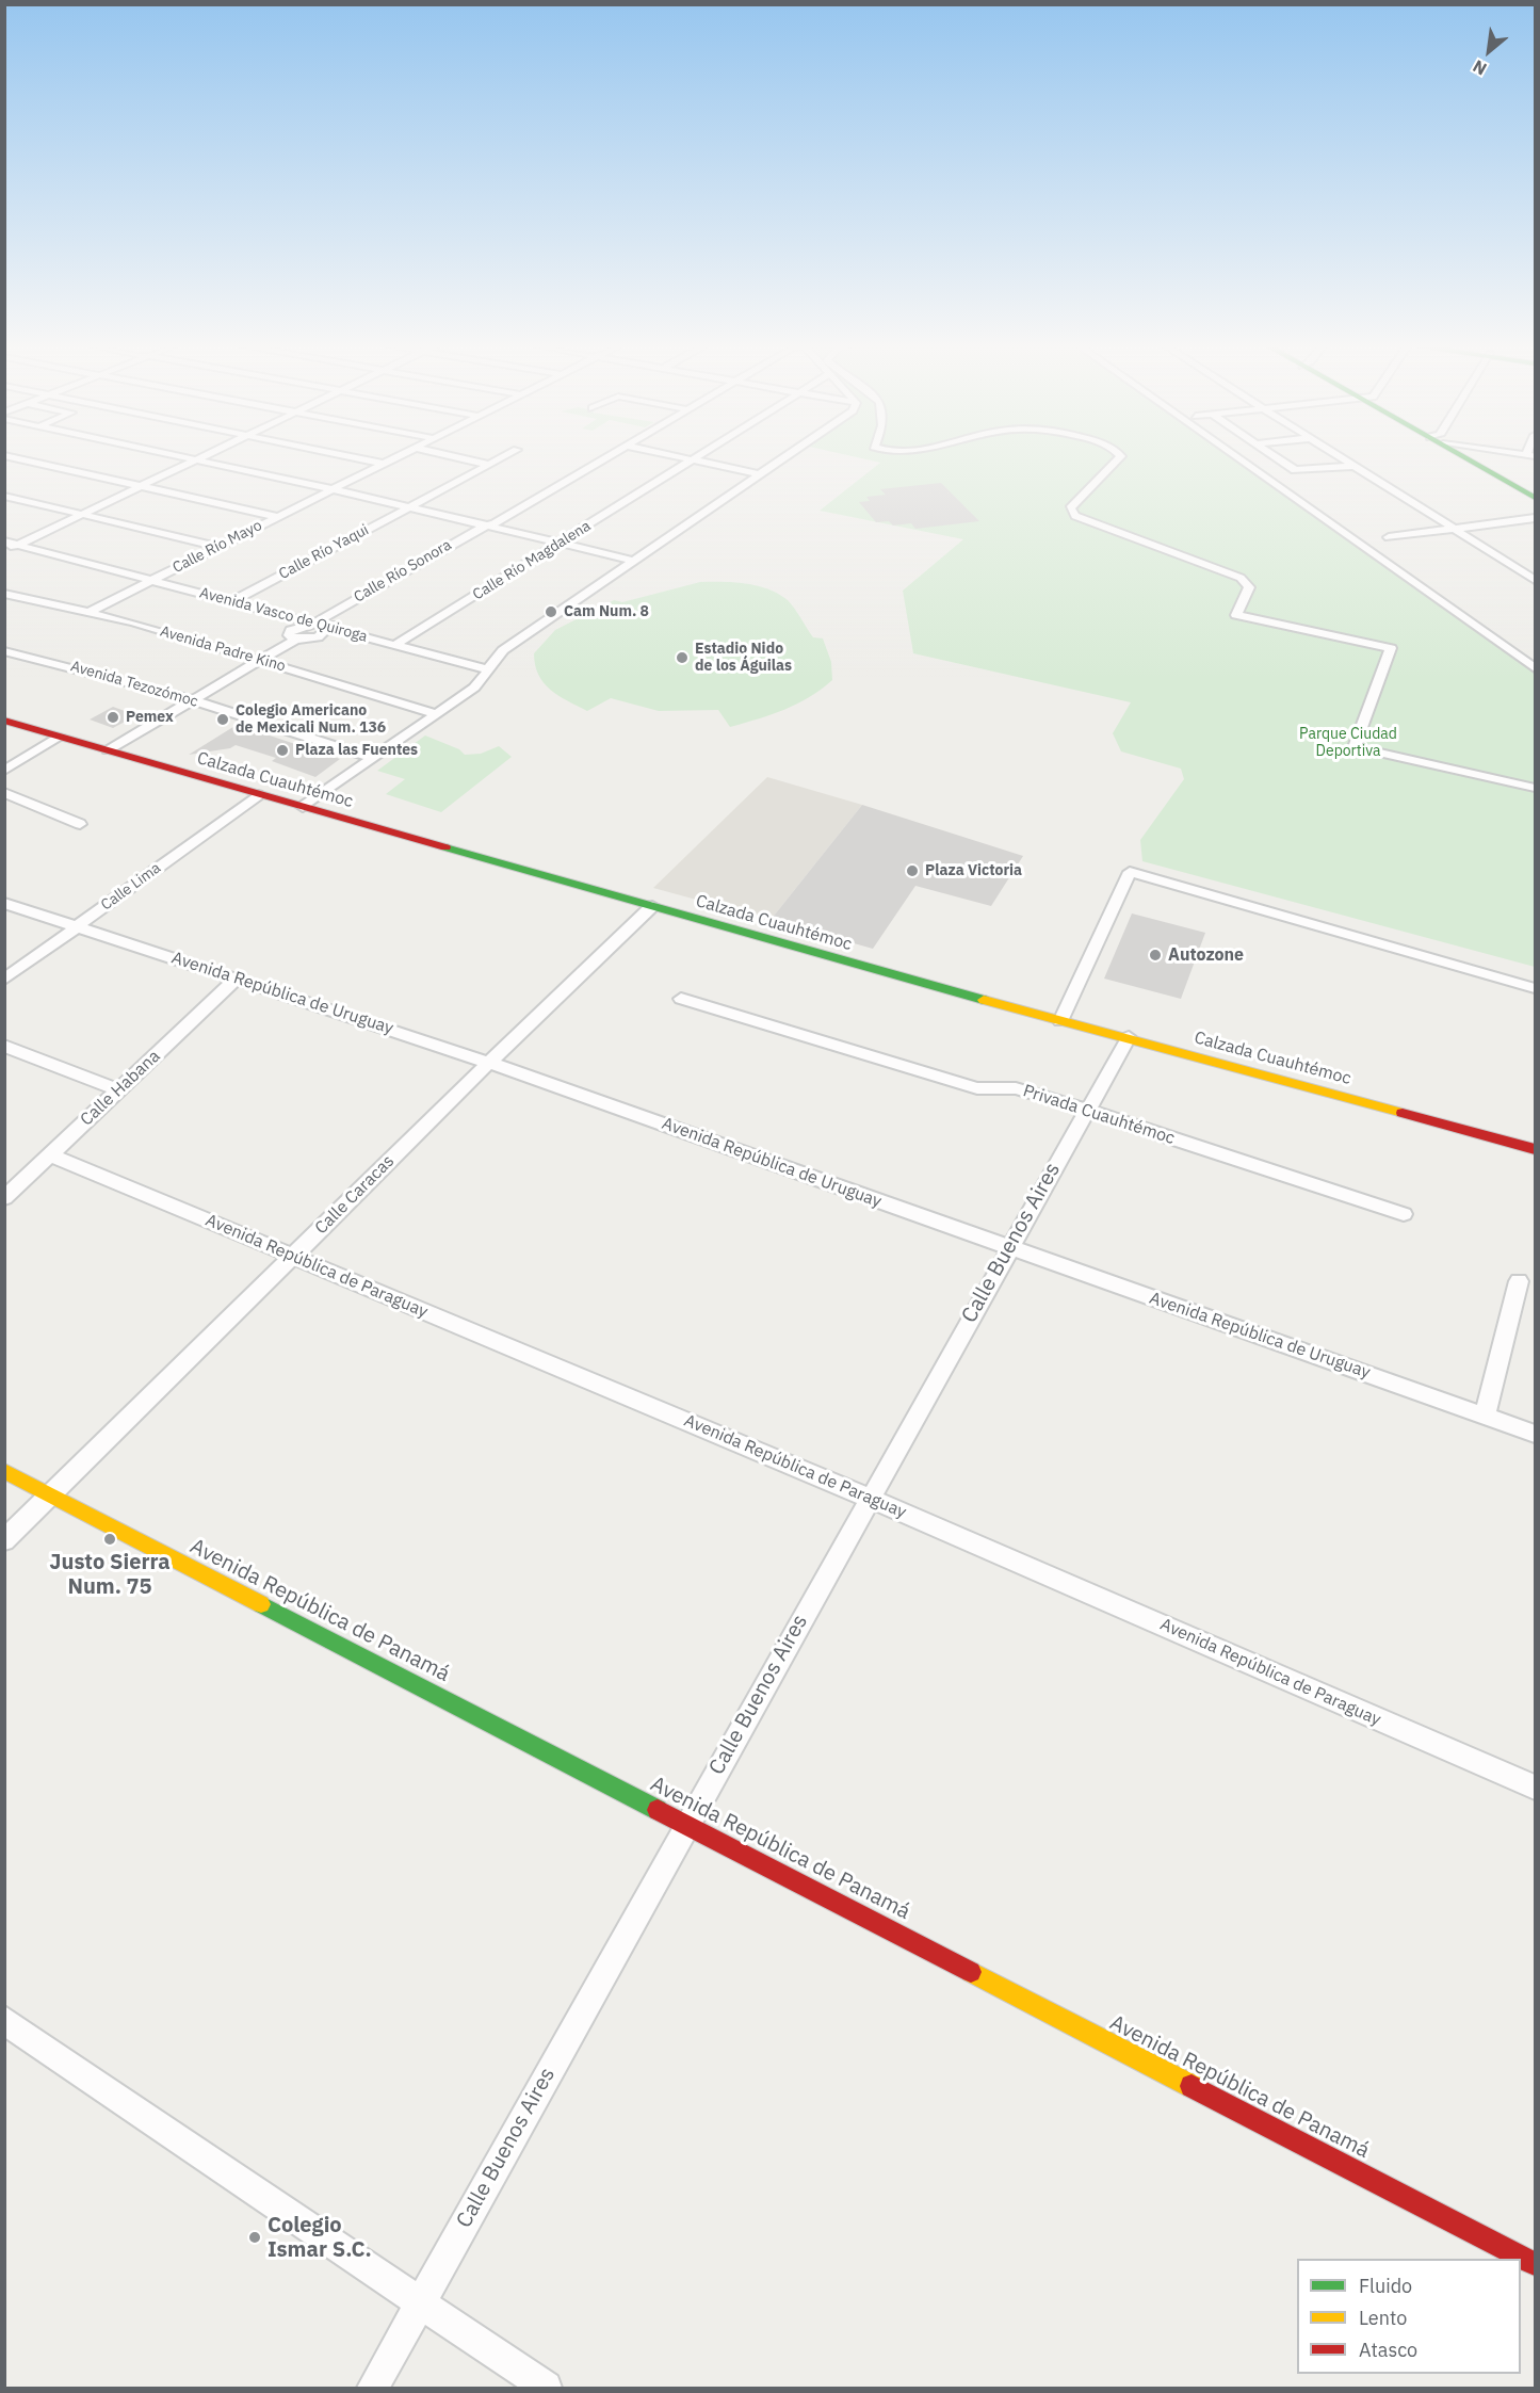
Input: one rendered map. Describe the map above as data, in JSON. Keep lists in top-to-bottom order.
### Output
{
  "streets": {
    "street": [
      "Calle Río Mayo",
      "Calle Río Yaqui",
      "Calle Río Magdalena",
      "Calle Río Sonora",
      "Avenida Vasco de Quiroga",
      "Avenida Padre Kino",
      "Avenida Tezozómoc",
      "Calzada Cuauhtémoc",
      "Calle Lima",
      "Avenida República de Uruguay",
      "Calle Habana",
      "Privada Cuauhtémoc",
      "Calle Caracas",
      "Calle Buenos Aires",
      "Avenida República de Paraguay",
      "Avenida República de Panamá"
    ]
  },
  "crossings": [
    ["Calle Río Mayo", "Avenida Vasco de Quiroga"],
    ["Calle Río Mayo", "Avenida Padre Kino"],
    ["Calle Río Yaqui", "Avenida Vasco de Quiroga"],
    ["Calle Río Magdalena", "Avenida Vasco de Quiroga"],
    ["Calle Río Sonora", "Avenida Vasco de Quiroga"],
    ["Calle Río Sonora", "Avenida Padre Kino"],
    ["Calle Río Sonora", "Avenida Tezozómoc"],
    ["Calle Río Sonora", "Calzada Cuauhtémoc"],
    ["Calzada Cuauhtémoc", "Calle Lima"],
    ["Calzada Cuauhtémoc", "Calle Caracas"],
    ["Calzada Cuauhtémoc", "Calle Buenos Aires"],
    ["Calle Lima", "Avenida República de Uruguay"],
    ["Avenida República de Uruguay", "Calle Habana"],
    ["Avenida República de Uruguay", "Calle Caracas"],
    ["Avenida República de Uruguay", "Calle Buenos Aires"],
    ["Calle Habana", "Avenida República de Paraguay"],
    ["Privada Cuauhtémoc", "Calle Buenos Aires"],
    ["Calle Caracas", "Avenida República de Paraguay"],
    ["Calle Caracas", "Avenida República de Panamá"],
    ["Calle Buenos Aires", "Avenida República de Paraguay"],
    ["Calle Buenos Aires", "Avenida República de Panamá"]
  ],
  "parks": ["Parque Ciudad Deportiva"],
  "places": [
    "Cam Num. 8",
    "Estadio Nido de los Águilas",
    "Pemex",
    "Colegio Americano de Mexicali Num. 136",
    "Plaza las Fuentes",
    "Plaza Victoria",
    "Autozone",
    "Justo Sierra Num. 75",
    "Colegio Ismar S.C."
  ],
  "legend": ["Fluido", "Lento", "Atasco"],
  "north": "bottom left"
}
